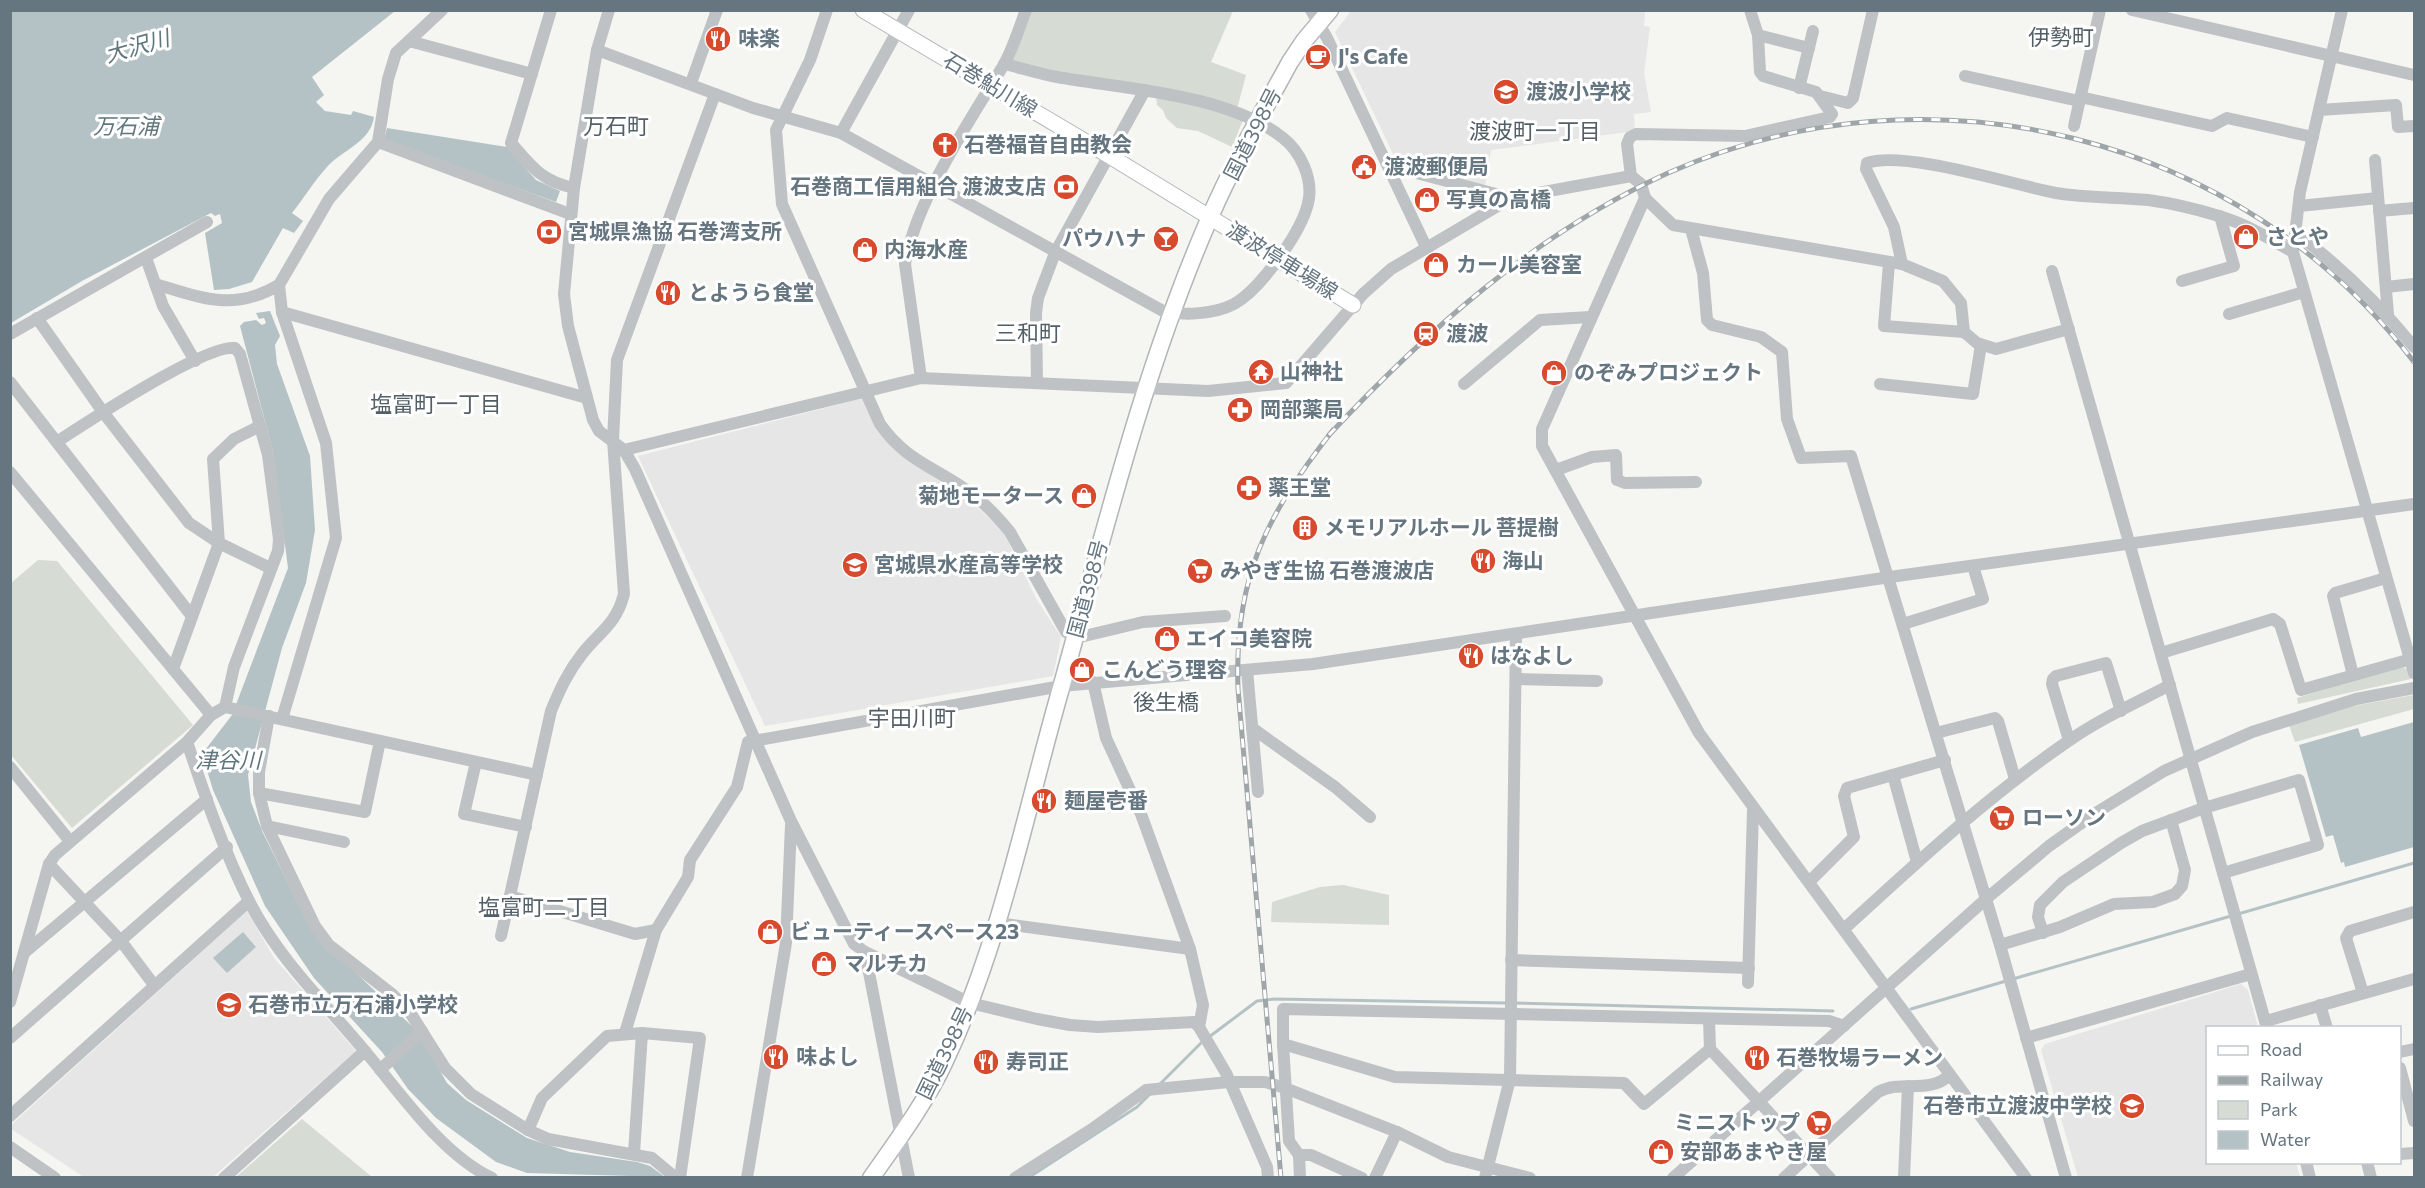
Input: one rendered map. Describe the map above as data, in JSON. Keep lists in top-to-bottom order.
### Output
{
  "streets": {
    "highway": ["国道398号"],
    "main road": ["石巻鮎川線", "渡波停車場線"]
  },
  "crossings": [
    ["石巻鮎川線", "国道398号"],
    ["石巻鮎川線", "渡波停車場線"],
    ["国道398号", "渡波停車場線"]
  ],
  "districts": [
    "伊勢町",
    "万石町",
    "渡波町一丁目",
    "三和町",
    "塩富町一丁目",
    "後生橋",
    "宇田川町",
    "塩富町二丁目"
  ],
  "water": ["大沢川", "万石浦", "津谷川"],
  "places": {
    "restaurant": [
      "味楽",
      "とようら食堂",
      "海山",
      "はなよし",
      "麺屋壱番",
      "味よし",
      "石巻牧場ラーメン",
      "寿司正"
    ],
    "cafe": ["J's Cafe"],
    "school or university": [
      "渡波小学校",
      "宮城県水産高等学校",
      "石巻市立万石浦小学校",
      "石巻市立渡波中学校"
    ],
    "church": ["石巻福音自由教会"],
    "public building": ["渡波郵便局"],
    "bank": ["石巻商工信用組合 渡波支店", "宮城県漁協 石巻湾支所"],
    "shop": [
      "写真の高橋",
      "さとや",
      "内海水産",
      "カール美容室",
      "のぞみプロジェクト",
      "菊地モータース",
      "エイコ美容院",
      "こんどう理容",
      "ビューティースペース23",
      "マルチカ",
      "安部あまやき屋"
    ],
    "bar": ["パウハナ"],
    "station": ["渡波"],
    "temple": ["山神社"],
    "pharmacy": ["岡部薬局", "薬王堂"],
    "building": ["メモリアルホール 菩提樹"],
    "supermarket": ["みやぎ生協 石巻渡波店", "ローソン", "ミニストップ"]
  },
  "legend": [
    "Road",
    "Railway",
    "Park",
    "Water"
  ]
}
